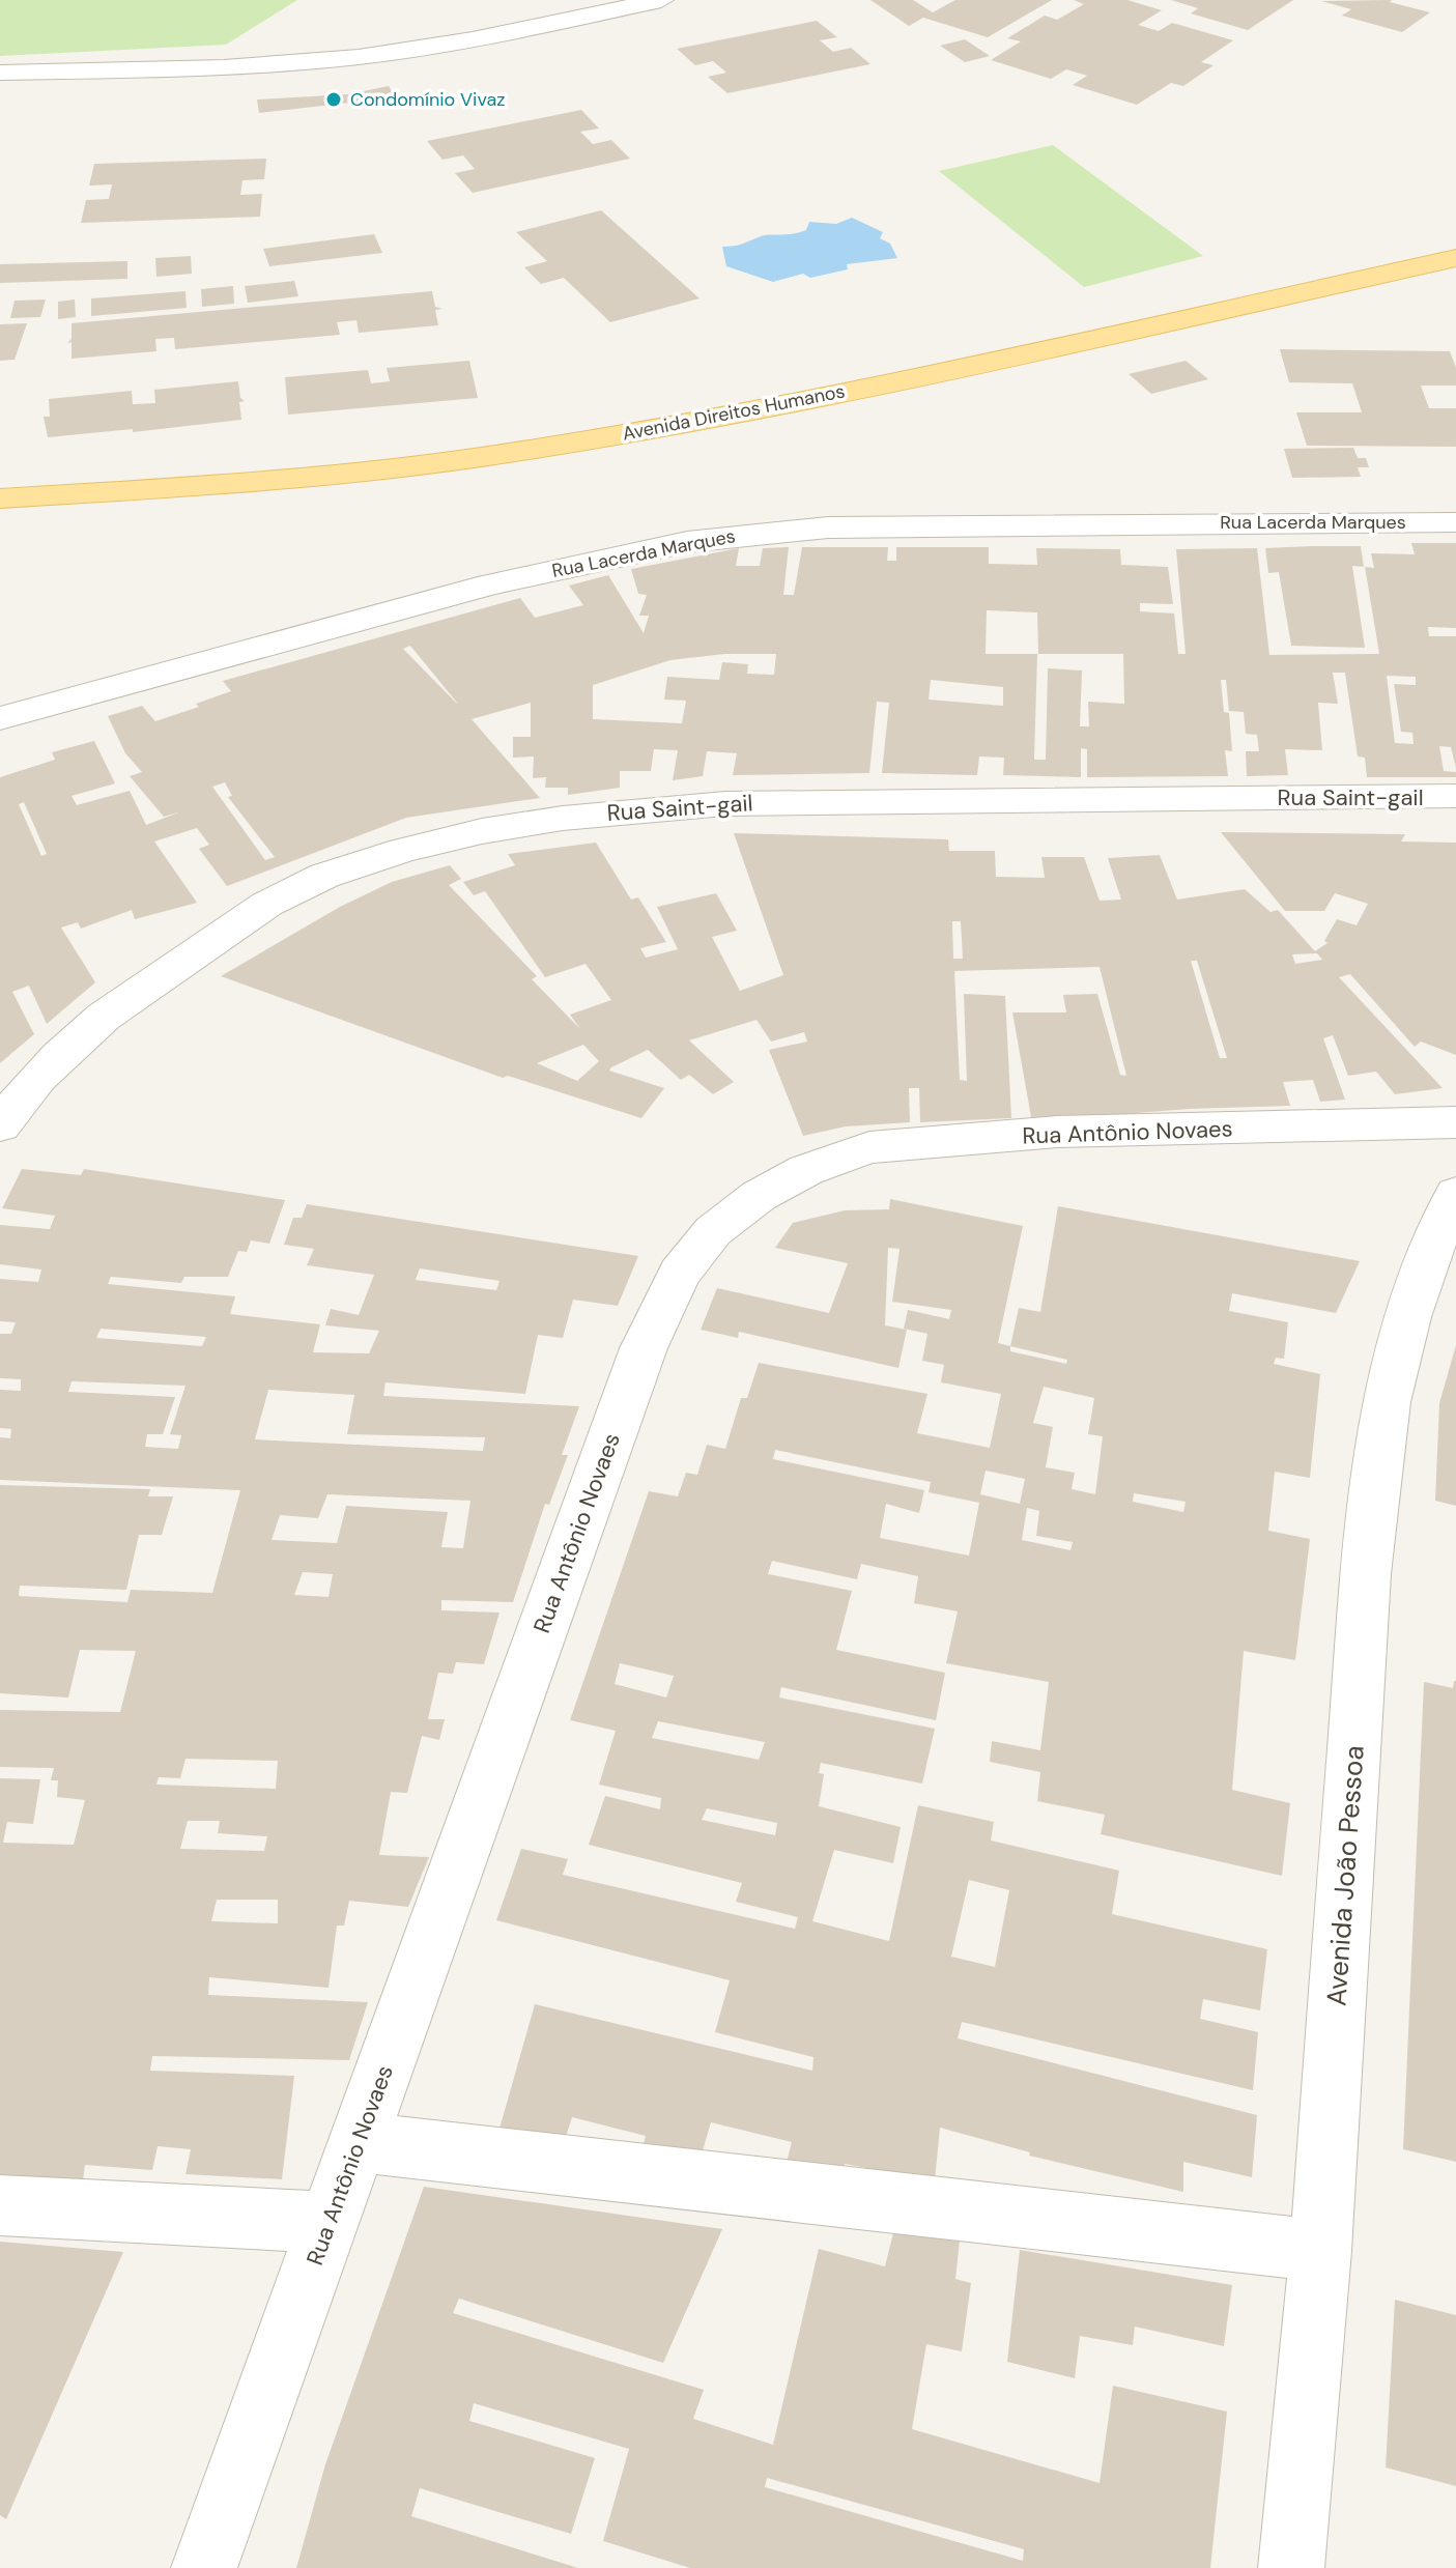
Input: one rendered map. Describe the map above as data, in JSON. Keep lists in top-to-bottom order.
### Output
{
  "streets": {
    "main road": ["Avenida Direitos Humanos"],
    "street": [
      "Rua Lacerda Marques",
      "Rua Saint-gail",
      "Rua Antônio Novaes",
      "Avenida João Pessoa"
    ]
  },
  "places": ["Condomínio Vivaz"]
}
